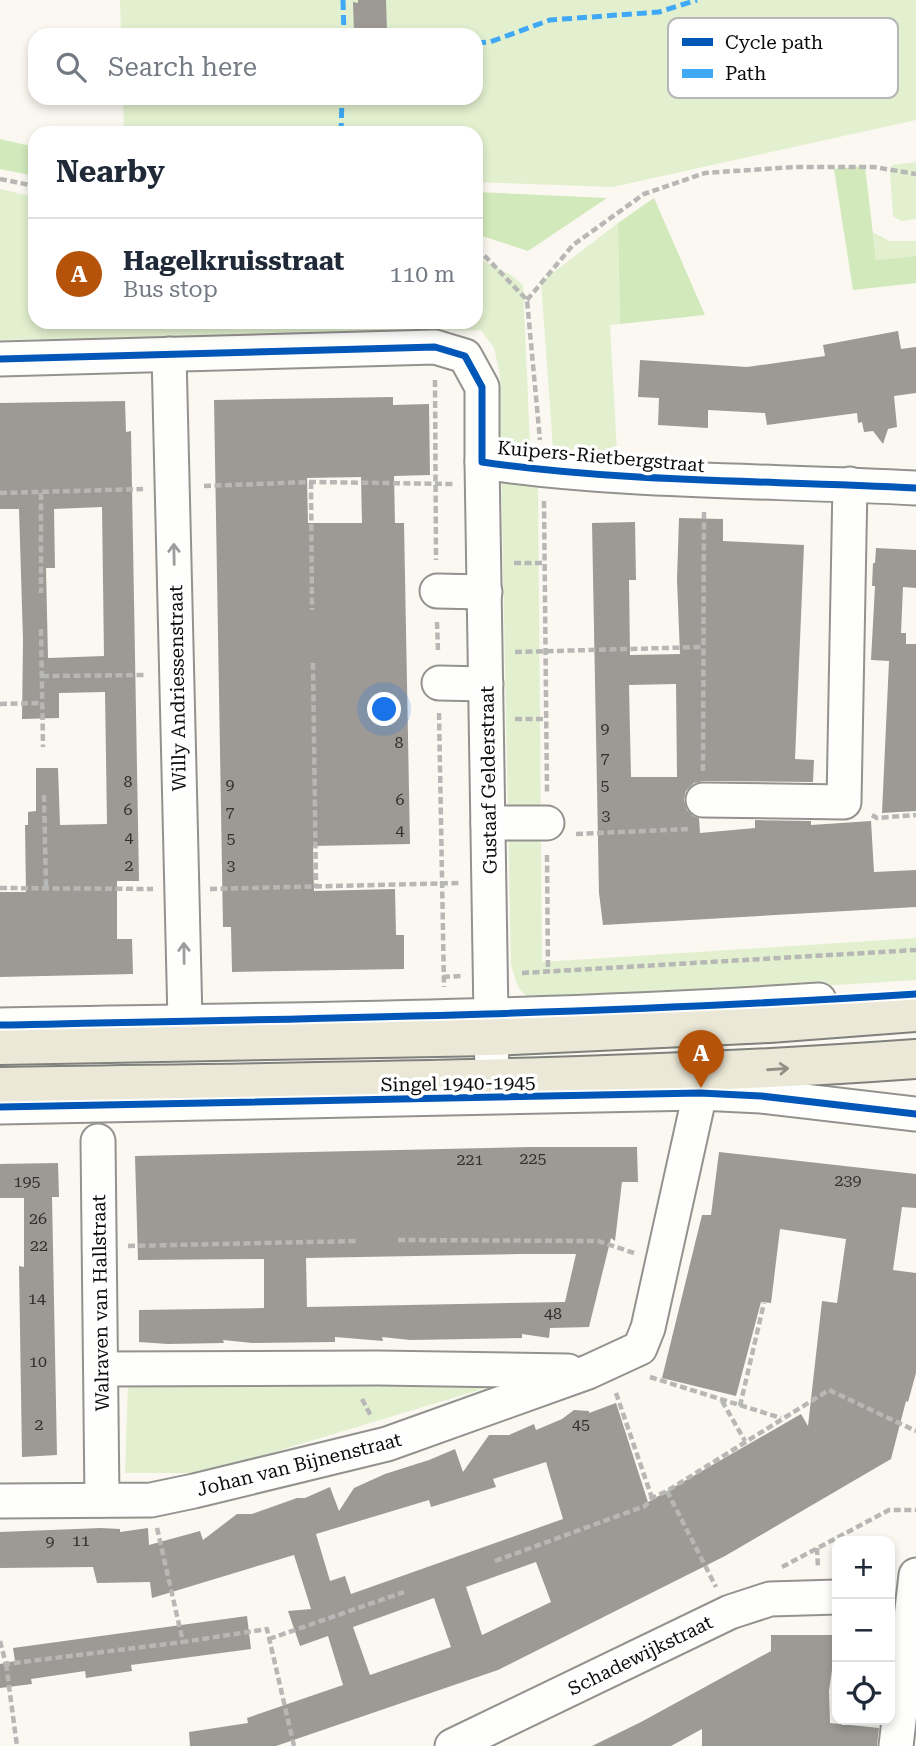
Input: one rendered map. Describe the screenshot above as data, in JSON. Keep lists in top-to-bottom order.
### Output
{
  "streets": {
    "main road": ["Singel 1940-1945"],
    "street": [
      "Kuipers-Rietbergstraat",
      "Willy Andriessenstraat",
      "Gustaaf Gelderstraat",
      "Walraven van Hallstraat",
      "Johan van Bijnenstraat",
      "Schadewijkstraat"
    ]
  },
  "crossings": [
    ["Kuipers-Rietbergstraat", "Willy Andriessenstraat"],
    ["Kuipers-Rietbergstraat", "Gustaaf Gelderstraat"],
    ["Gustaaf Gelderstraat", "Singel 1940-1945"],
    ["Singel 1940-1945", "Johan van Bijnenstraat"],
    ["Walraven van Hallstraat", "Johan van Bijnenstraat"]
  ],
  "one_way": ["Willy Andriessenstraat"],
  "house_numbers": [
    "9",
    "8",
    "7",
    "8",
    "9",
    "5",
    "6",
    "6",
    "7",
    "3",
    "4",
    "4",
    "5",
    "2",
    "3",
    "225",
    "221",
    "239",
    "195",
    "26",
    "22",
    "14",
    "48",
    "10",
    "2",
    "45",
    "11",
    "9"
  ],
  "legend": ["Cycle path", "Path"],
  "page": {
    "search": "Search here",
    "heading": "Nearby",
    "list": [
      {
        "mark": "A",
        "name": "Hagelkruisstraat",
        "note": "Bus stop",
        "value": "110 m"
      }
    ],
    "pins": "A",
    "map_buttons": ["+", "−"]
  }
}
